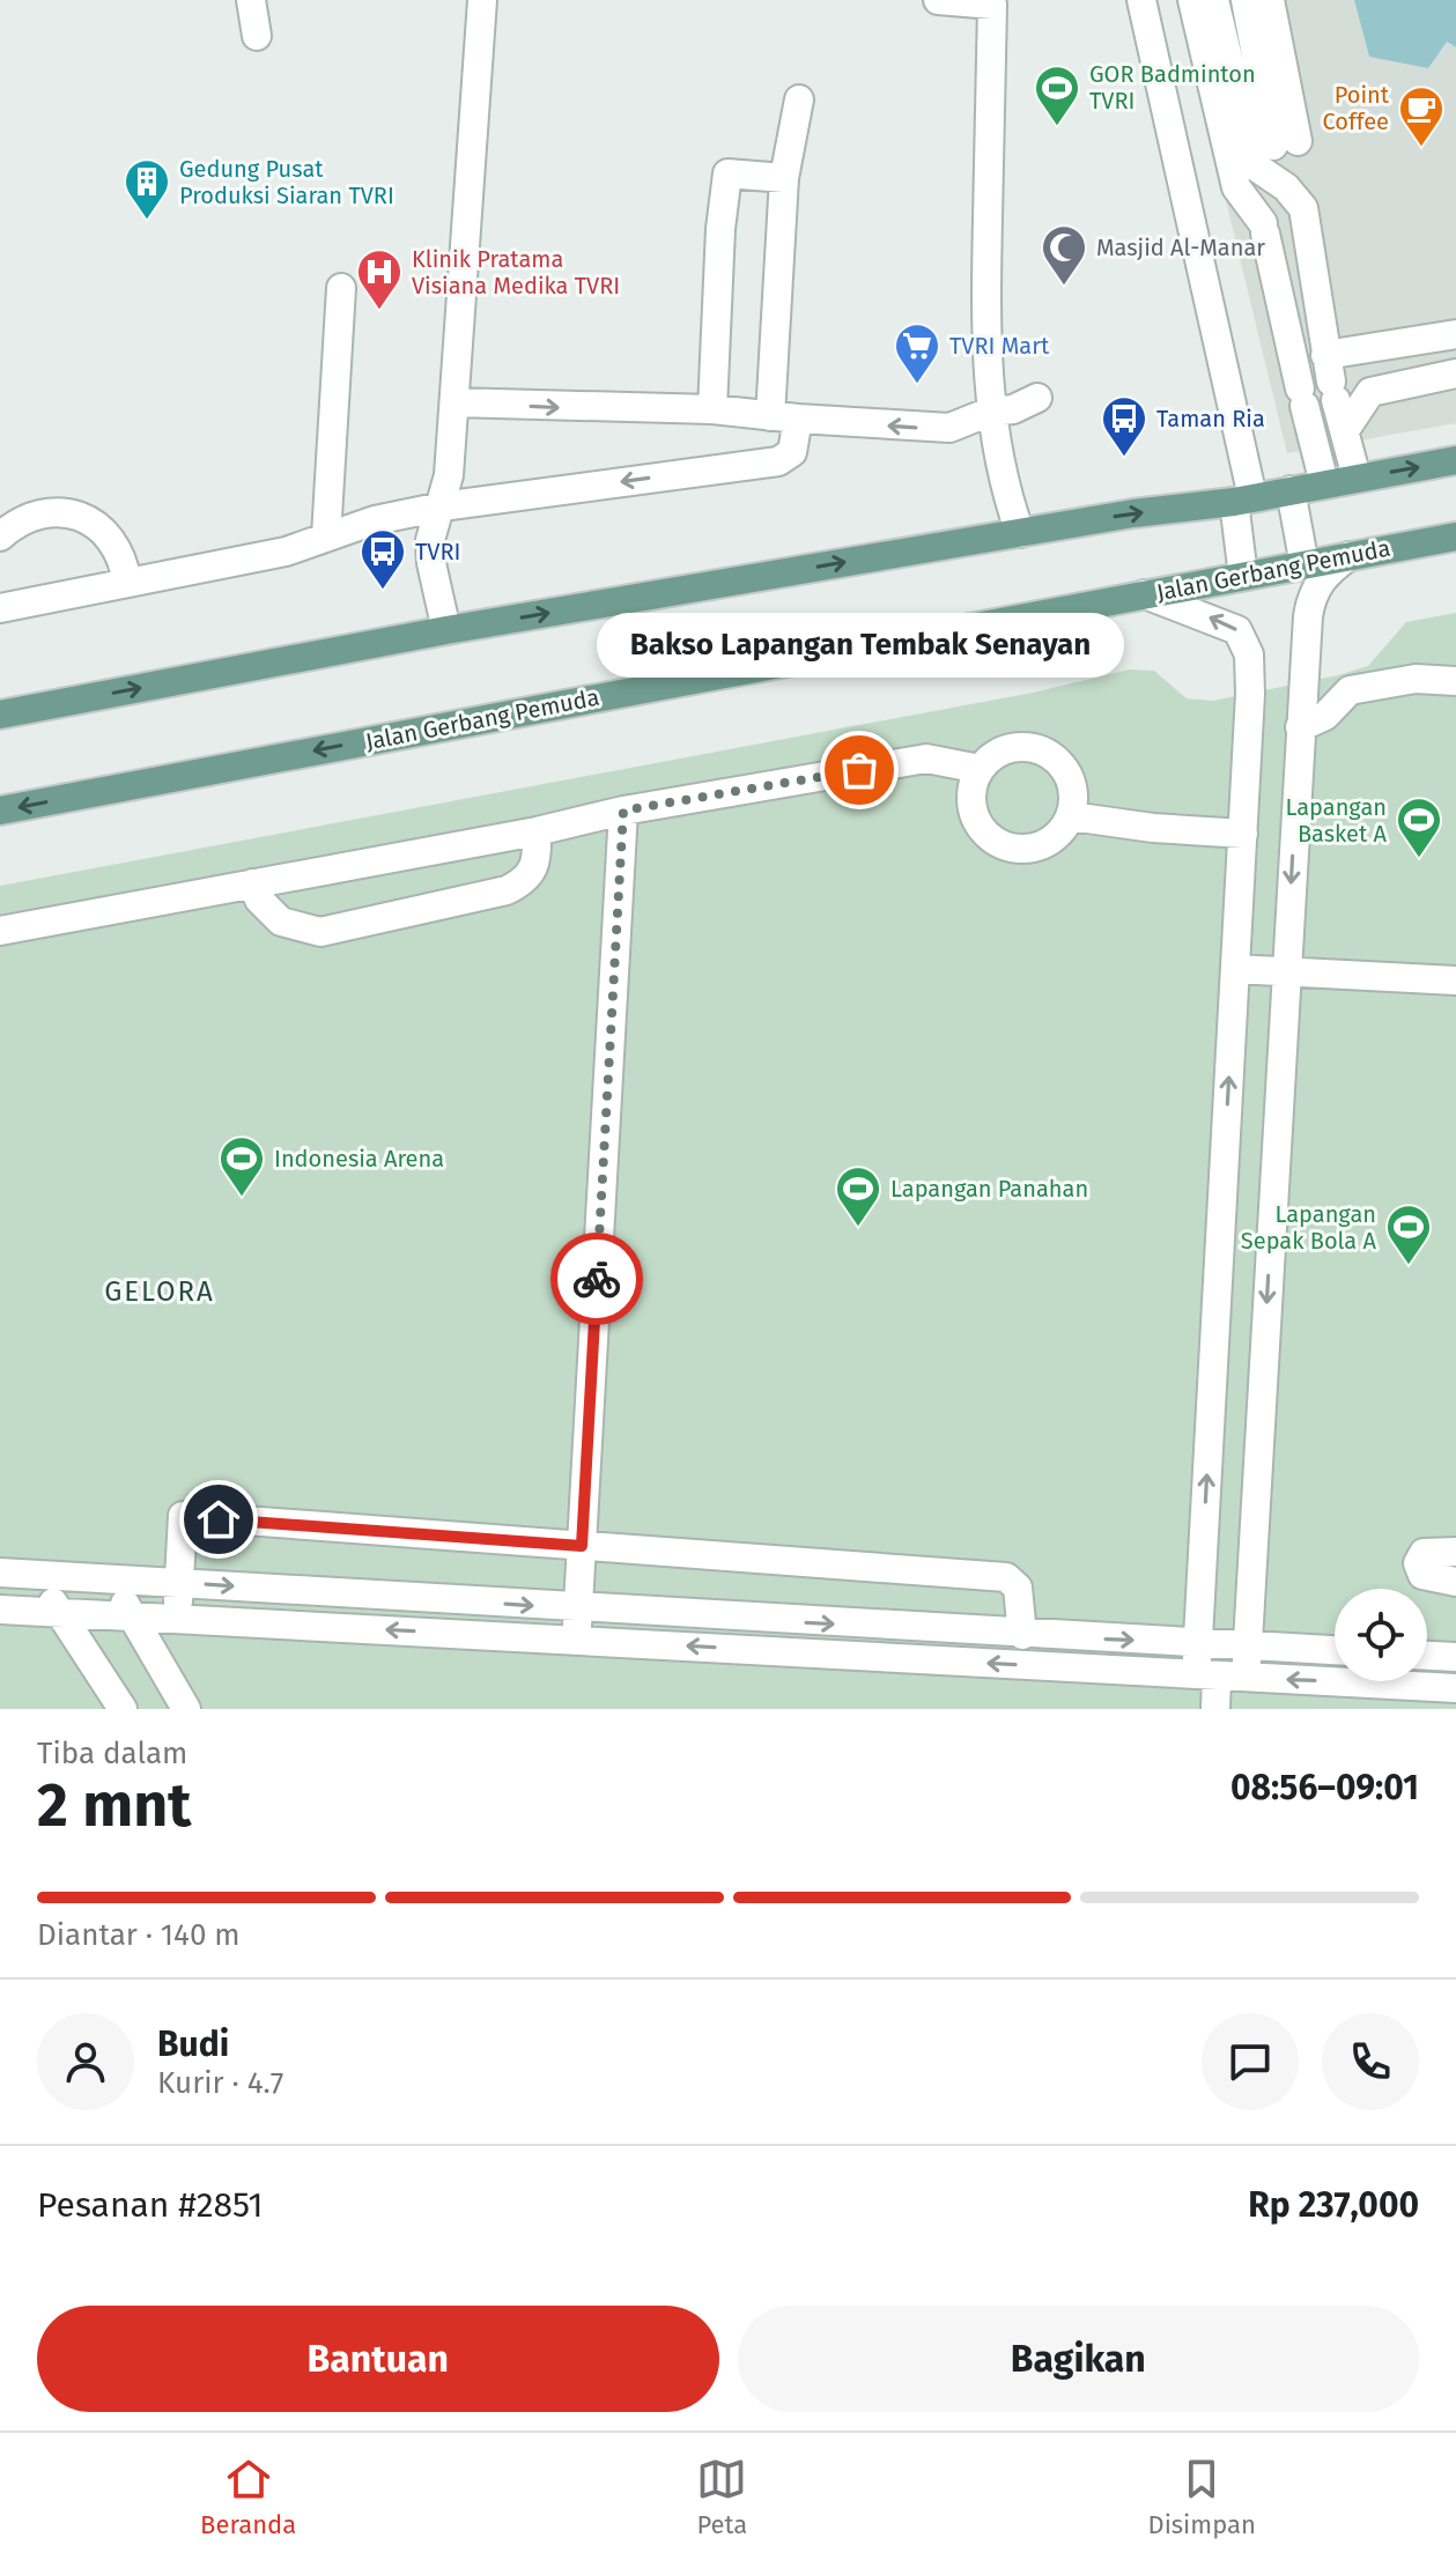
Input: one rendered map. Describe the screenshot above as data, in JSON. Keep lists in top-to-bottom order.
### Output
{
  "streets": {
    "main road": ["Jalan Gerbang Pemuda"]
  },
  "districts": ["GELORA"],
  "places": {
    "sports": [
      "GOR Badminton TVRI",
      "Lapangan Basket A",
      "Indonesia Arena",
      "Lapangan Panahan",
      "Lapangan Sepak Bola A"
    ],
    "cafe": ["Point Coffee"],
    "building": ["Gedung Pusat Produksi Siaran TVRI"],
    "mosque": ["Masjid Al-Manar"],
    "hospital": ["Klinik Pratama Visiana Medika TVRI"],
    "supermarket": ["TVRI Mart"],
    "bus stop": ["Taman Ria", "TVRI"],
    "other": ["Bakso Lapangan Tembak Senayan"]
  },
  "page": {
    "bubble": "Bakso Lapangan Tembak Senayan",
    "heading": ["2 mnt", "Tiba dalam", "08:56–09:01"],
    "panel": [
      "Budi",
      "Kurir · 4.7",
      "Pesanan #2851",
      "Rp 237,000"
    ],
    "bar": "Diantar · 140 m",
    "buttons": ["Bantuan", "Bagikan"],
    "tabs": ["Beranda", "Peta", "Disimpan"]
  }
}
